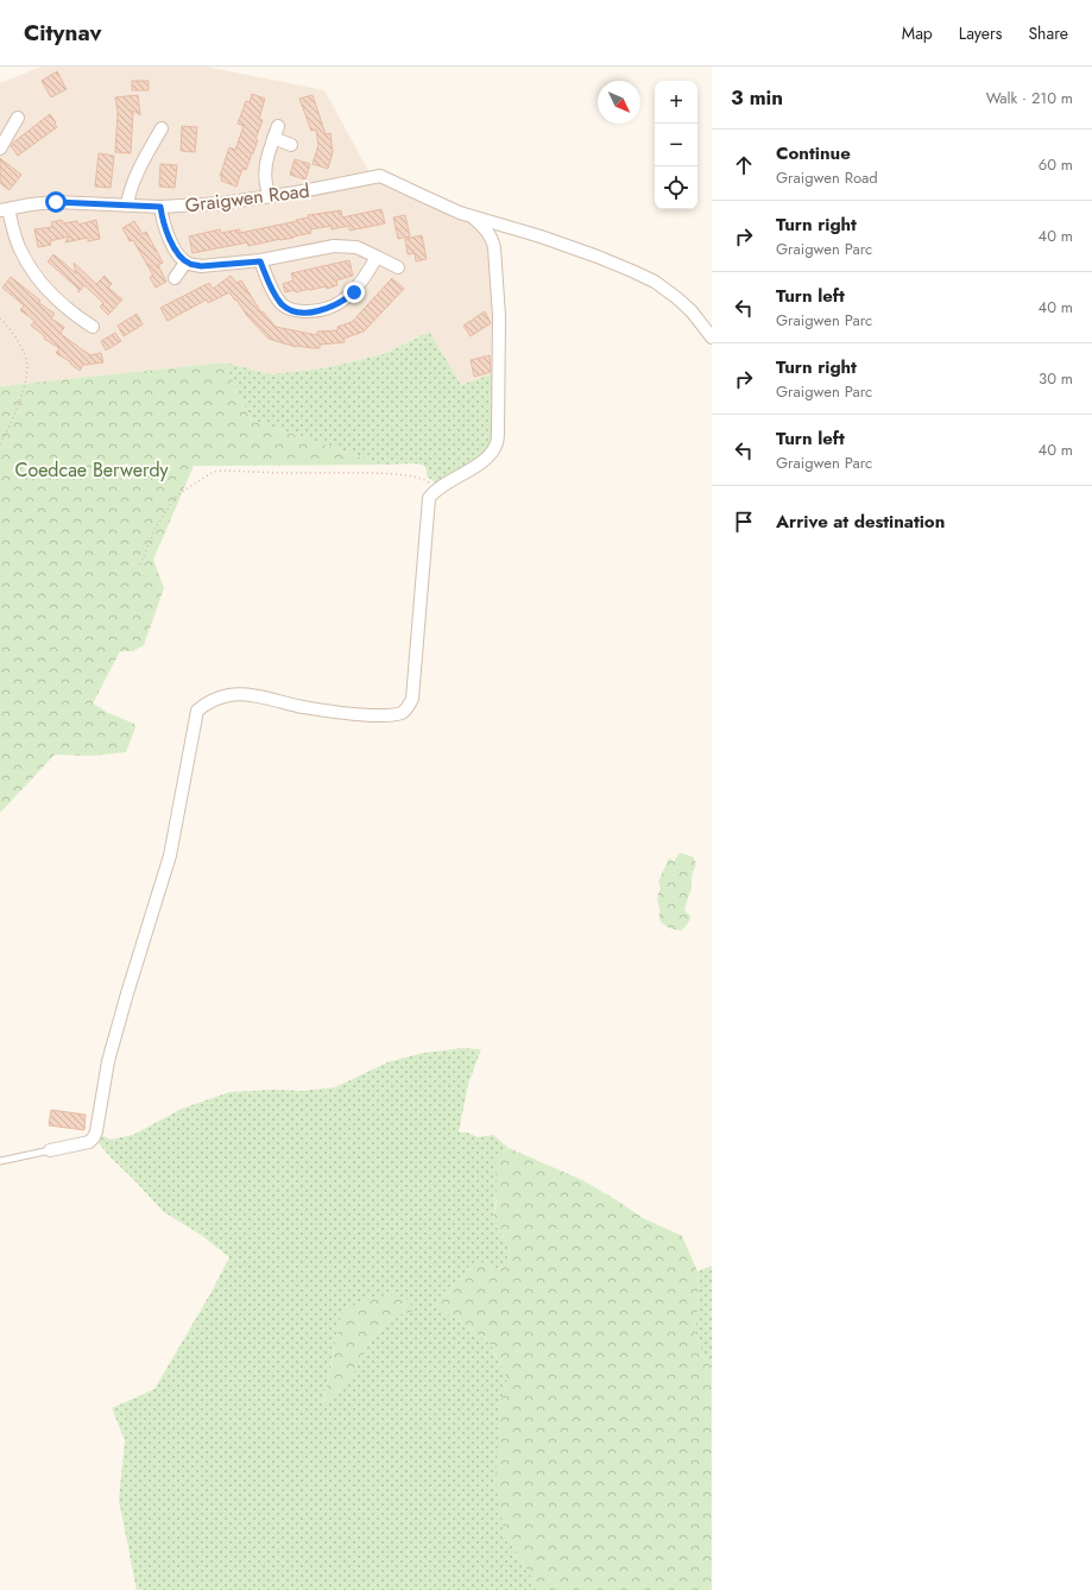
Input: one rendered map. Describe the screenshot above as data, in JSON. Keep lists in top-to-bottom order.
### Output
{
  "streets": {
    "street": ["Graigwen Road"]
  },
  "parks": ["Coedcae Berwerdy"],
  "north": "bottom right",
  "page": {
    "header": "Citynav",
    "nav": ["Map", "Layers", "Share"],
    "heading": ["3 min", "Walk · 210 m"],
    "map_buttons": ["+", "−"],
    "list": [
      ["Continue", "Graigwen Road", "60 m"],
      ["Turn right", "Graigwen Parc", "40 m"],
      ["Turn left", "Graigwen Parc", "40 m"],
      ["Turn right", "Graigwen Parc", "30 m"],
      ["Turn left", "Graigwen Parc", "40 m"],
      "Arrive at destination"
    ]
  }
}
